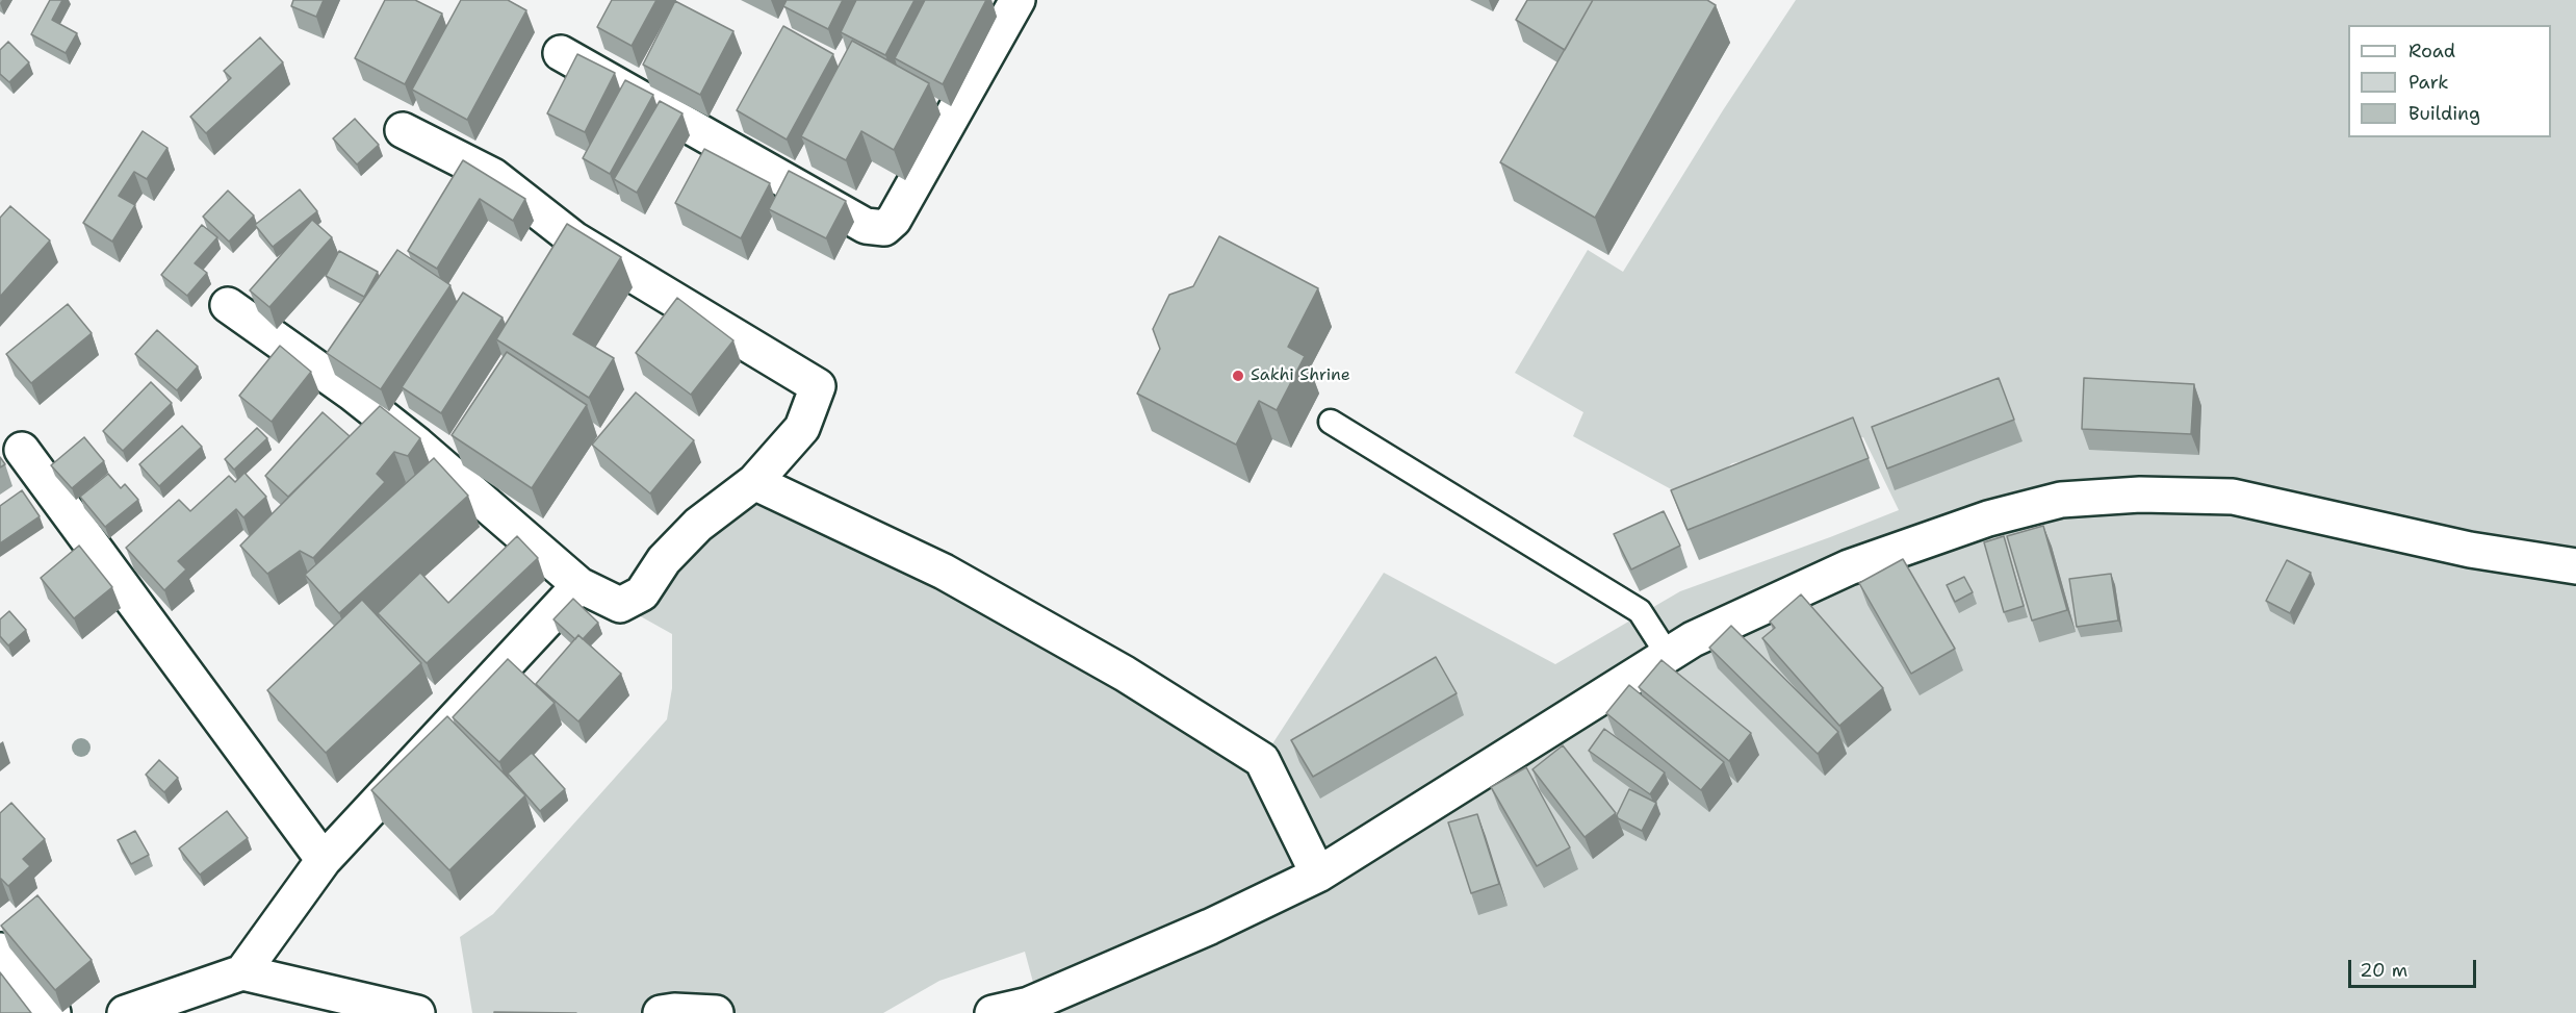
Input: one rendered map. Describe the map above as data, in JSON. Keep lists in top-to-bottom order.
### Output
{
  "places": ["Sakhi Shrine"],
  "legend": ["Road", "Park", "Building"],
  "scale_bar": "20 m"
}
